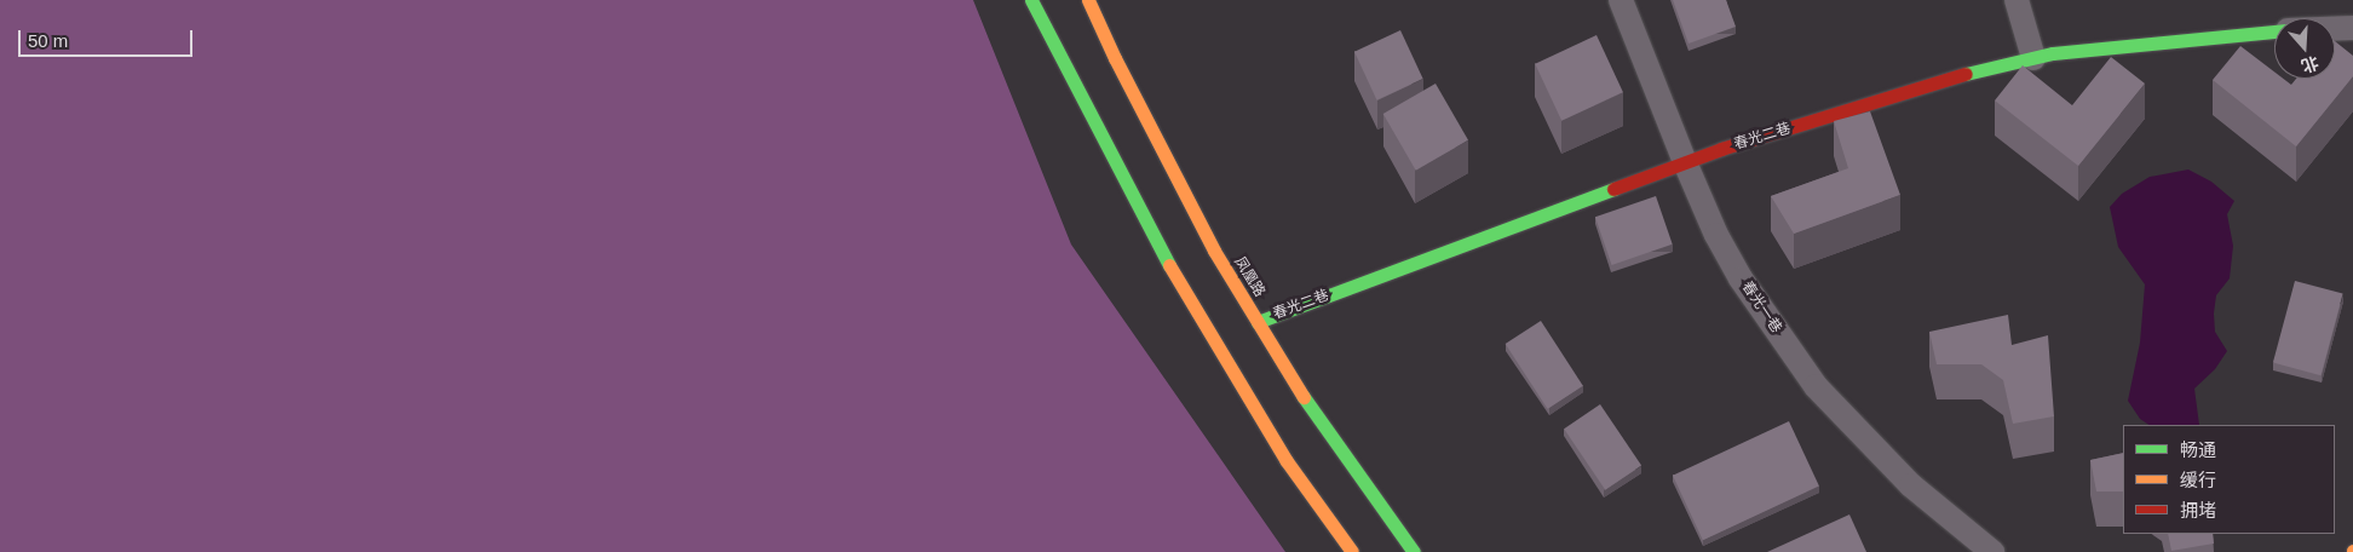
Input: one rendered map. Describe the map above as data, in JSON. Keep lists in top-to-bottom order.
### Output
{
  "streets": {
    "main road": ["春光二巷", "凤凰路"],
    "street": ["春光一巷"]
  },
  "crossings": [
    ["春光二巷", "凤凰路"],
    ["春光二巷", "春光一巷"]
  ],
  "legend": ["畅通", "缓行", "拥堵"],
  "scale_bar": "50 m",
  "north": "bottom"
}
